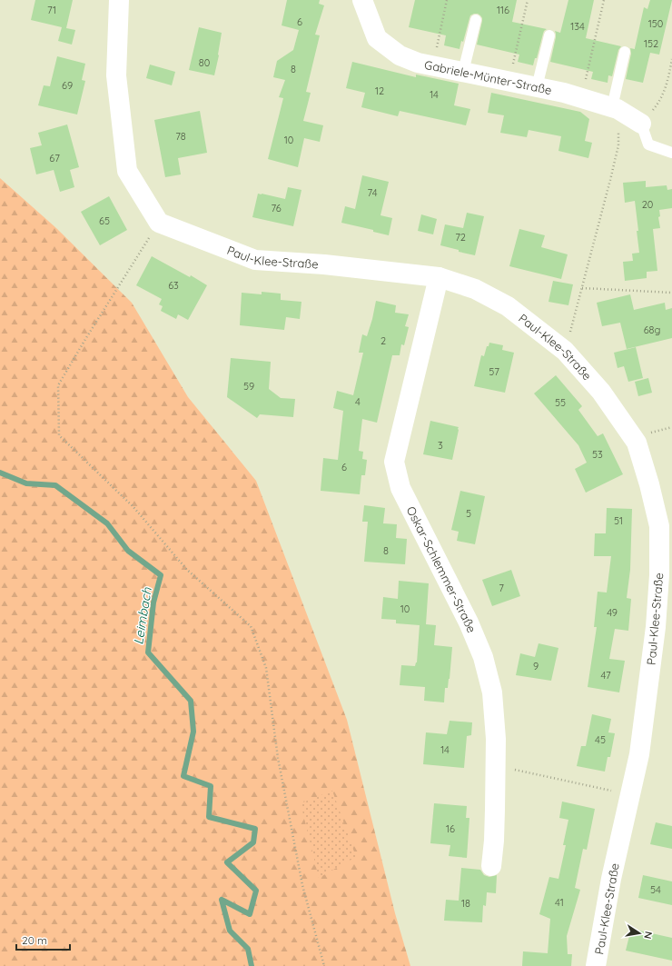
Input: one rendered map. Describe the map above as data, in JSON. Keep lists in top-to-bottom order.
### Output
{
  "streets": {
    "street": ["Gabriele-Münter-Straße", "Paul-Klee-Straße", "Oskar-Schlemmer-Straße"]
  },
  "crossings": [
    ["Paul-Klee-Straße", "Oskar-Schlemmer-Straße"]
  ],
  "water": ["Leimbach"],
  "house_numbers": [
    "71",
    "116",
    "6",
    "150",
    "134",
    "152",
    "80",
    "8",
    "69",
    "12",
    "14",
    "78",
    "10",
    "67",
    "74",
    "20",
    "76",
    "65",
    "72",
    "63",
    "68g",
    "2",
    "57",
    "59",
    "4",
    "55",
    "3",
    "53",
    "6",
    "5",
    "51",
    "8",
    "7",
    "10",
    "49",
    "9",
    "47",
    "45",
    "14",
    "16",
    "54",
    "41",
    "18"
  ],
  "scale_bar": "20 m",
  "north": "right"
}
